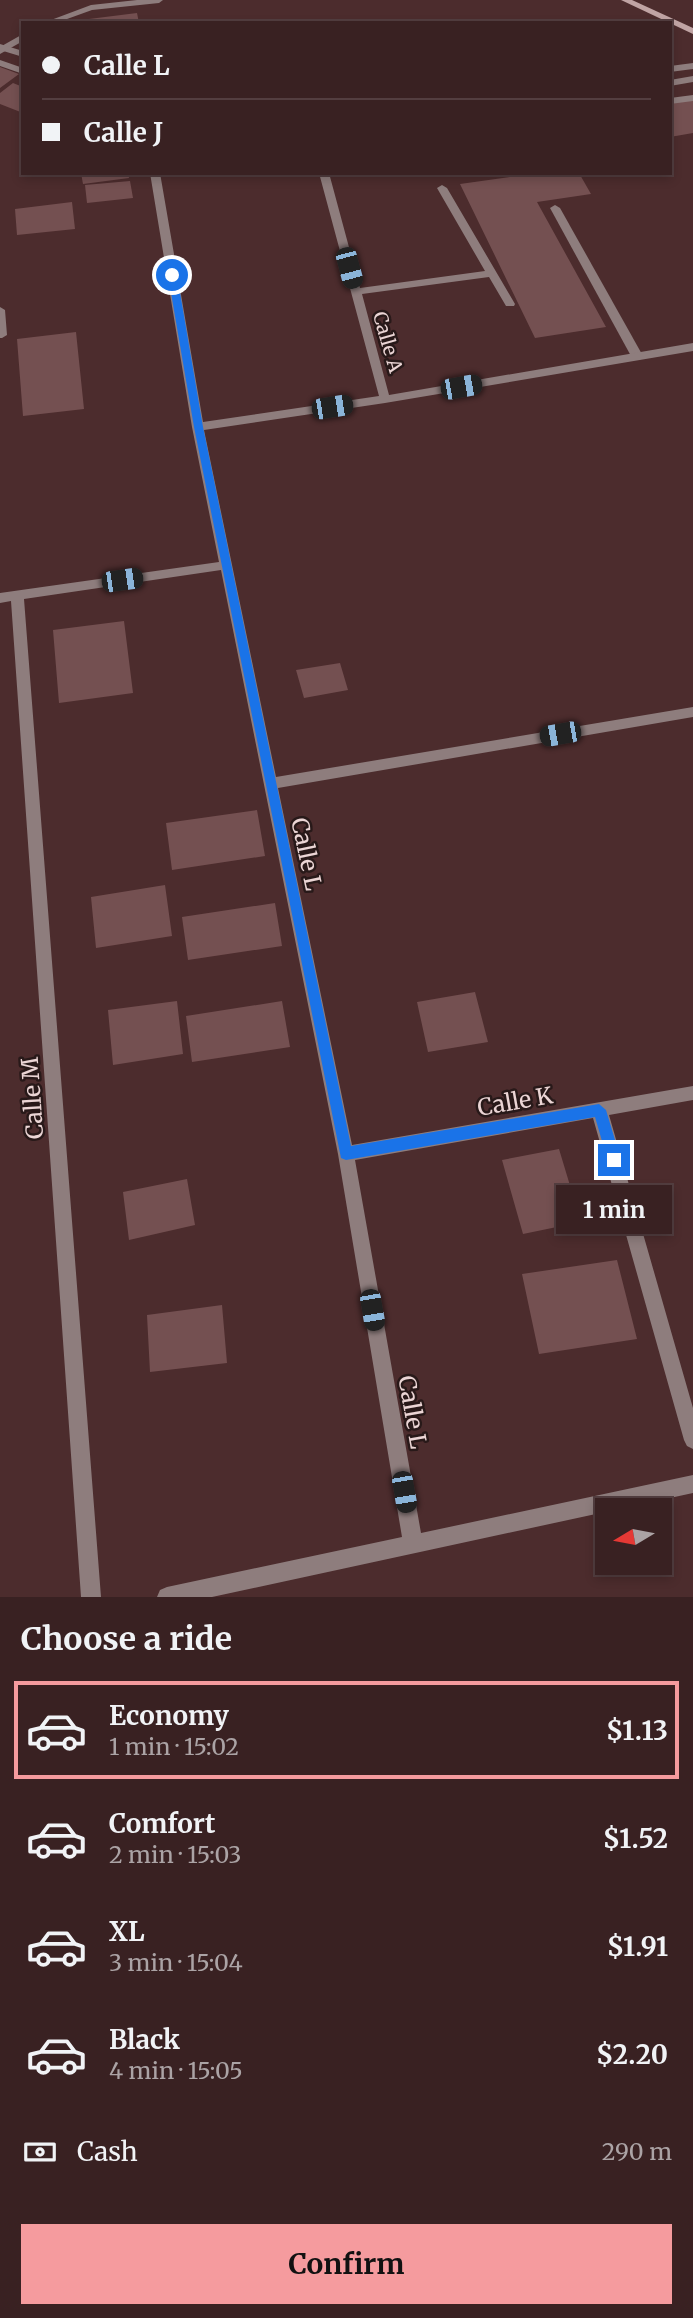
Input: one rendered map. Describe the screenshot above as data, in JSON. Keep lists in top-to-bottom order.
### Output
{
  "streets": {
    "street": [
      "Calle A",
      "Calle L",
      "Calle M",
      "Calle K"
    ]
  },
  "crossings": [
    ["Calle L", "Calle K"]
  ],
  "north": "left",
  "page": {
    "banner": ["Calle L", "Calle J"],
    "bubble": "1 min",
    "heading": "Choose a ride",
    "list": [
      {
        "name": "Economy",
        "note": "1 min · 15:02",
        "value": "$1.13"
      },
      {
        "name": "Comfort",
        "note": "2 min · 15:03",
        "value": "$1.52"
      },
      {
        "name": "XL",
        "note": "3 min · 15:04",
        "value": "$1.91"
      },
      {
        "name": "Black",
        "note": "4 min · 15:05",
        "value": "$2.20"
      }
    ],
    "pay": ["Cash", "290 m"],
    "buttons": "Confirm"
  }
}
